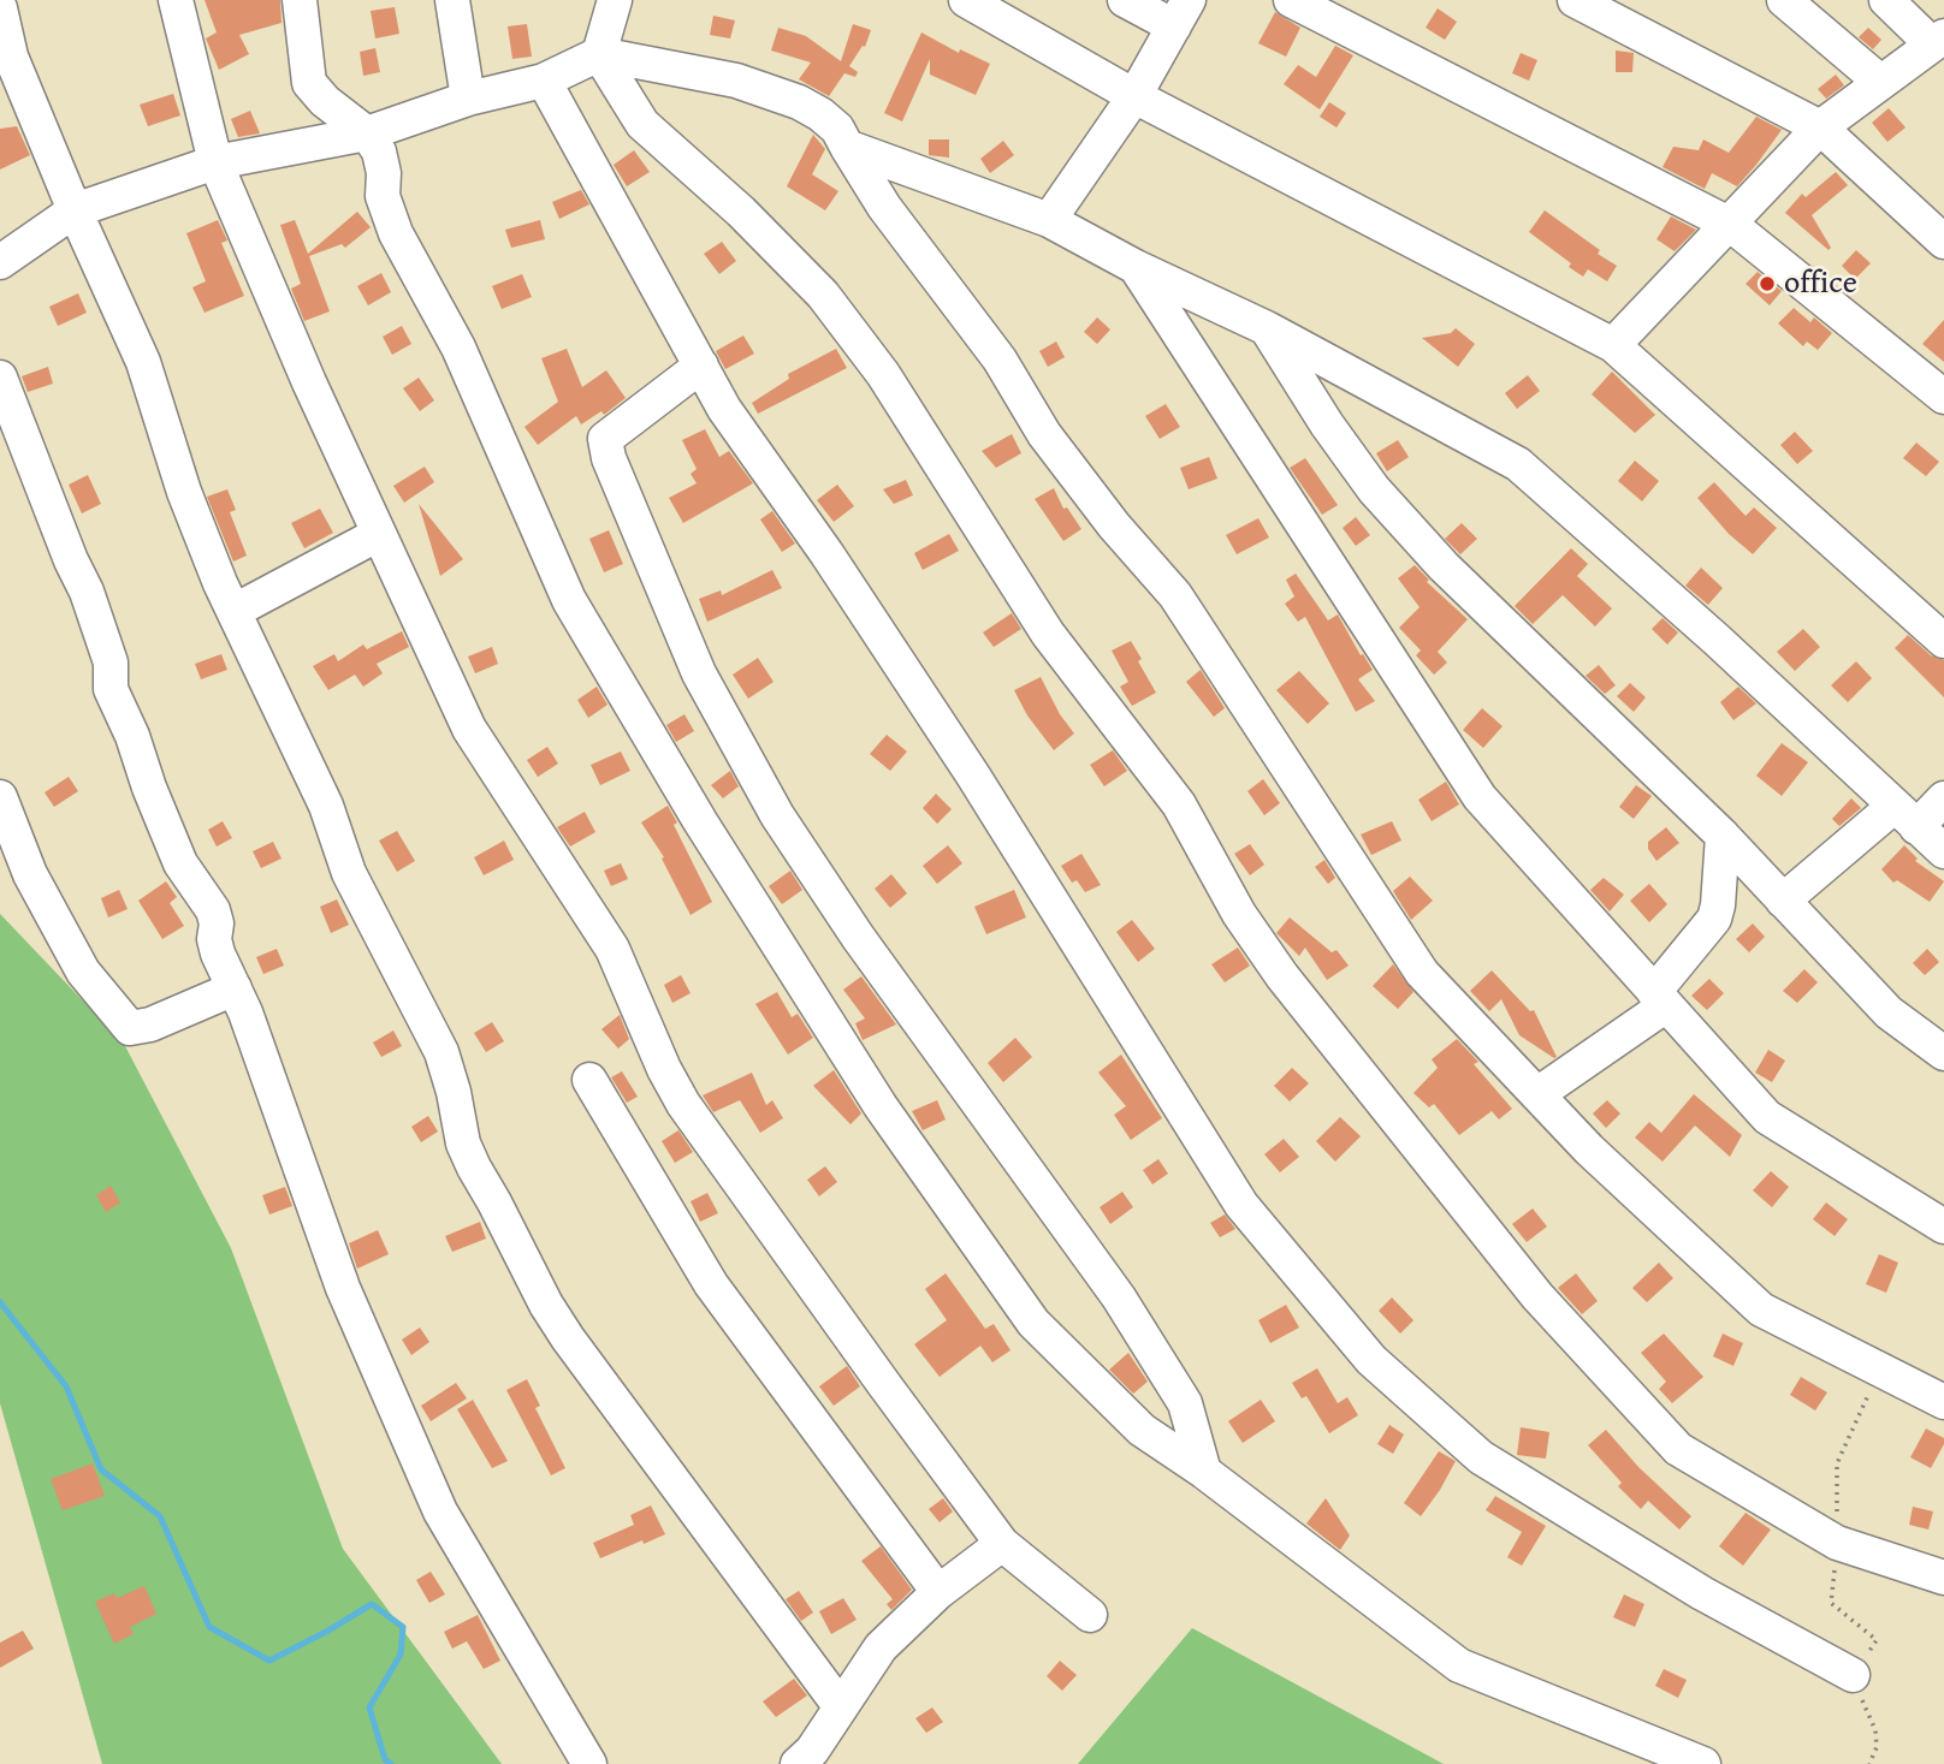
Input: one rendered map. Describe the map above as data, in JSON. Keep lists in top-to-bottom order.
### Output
{
  "places": ["office"]
}
